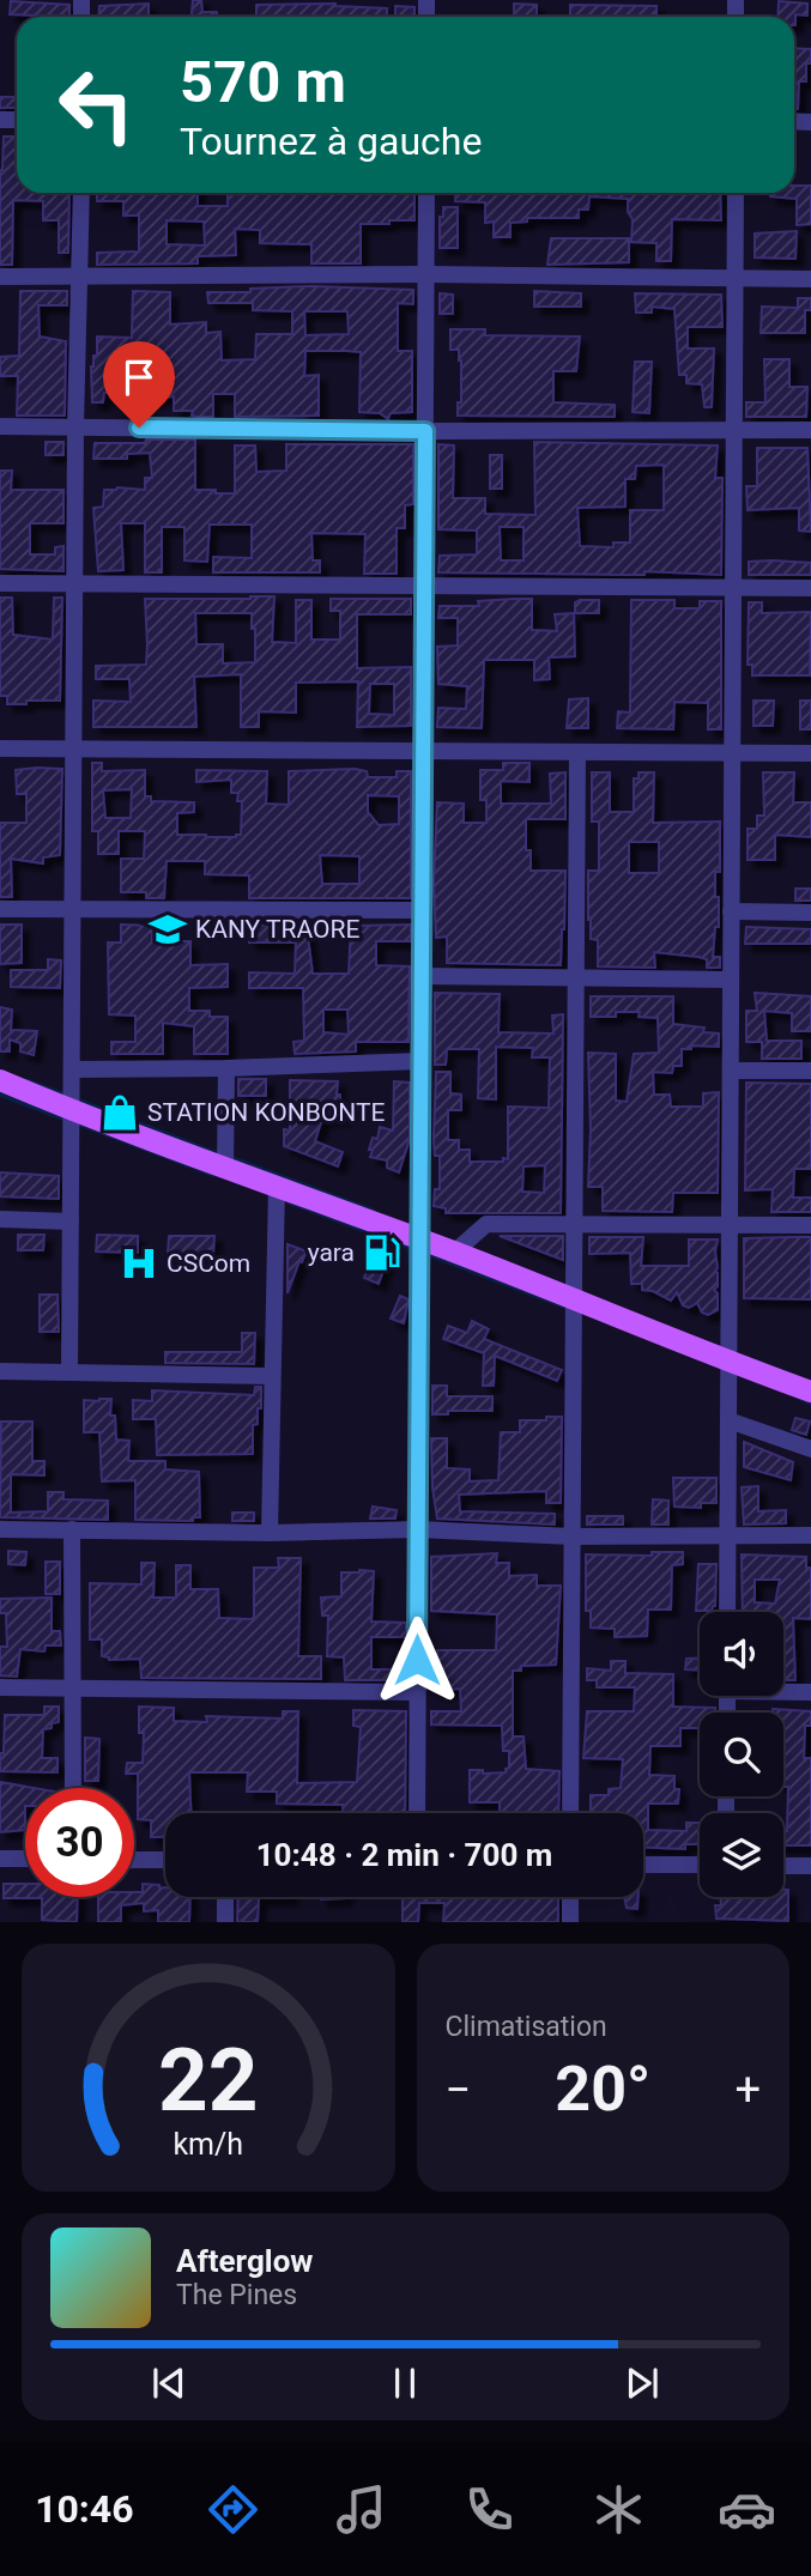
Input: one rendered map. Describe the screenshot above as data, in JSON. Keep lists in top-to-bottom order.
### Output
{
  "places": {
    "school or university": ["KANY TRAORE"],
    "shop": ["STATION KONBONTE"],
    "fuel station": ["yara"],
    "hospital": ["CSCom"]
  },
  "page": {
    "turn": ["570 m", "Tournez à gauche"],
    "limit": "30",
    "trip": "10:48 · 2 min · 700 m",
    "tile": "Climatisation",
    "heat": ["−", "20°", "+"],
    "song": ["Afterglow", "The Pines"],
    "tabs": "10:46",
    "gauge": ["22", "km/h"]
  }
}
